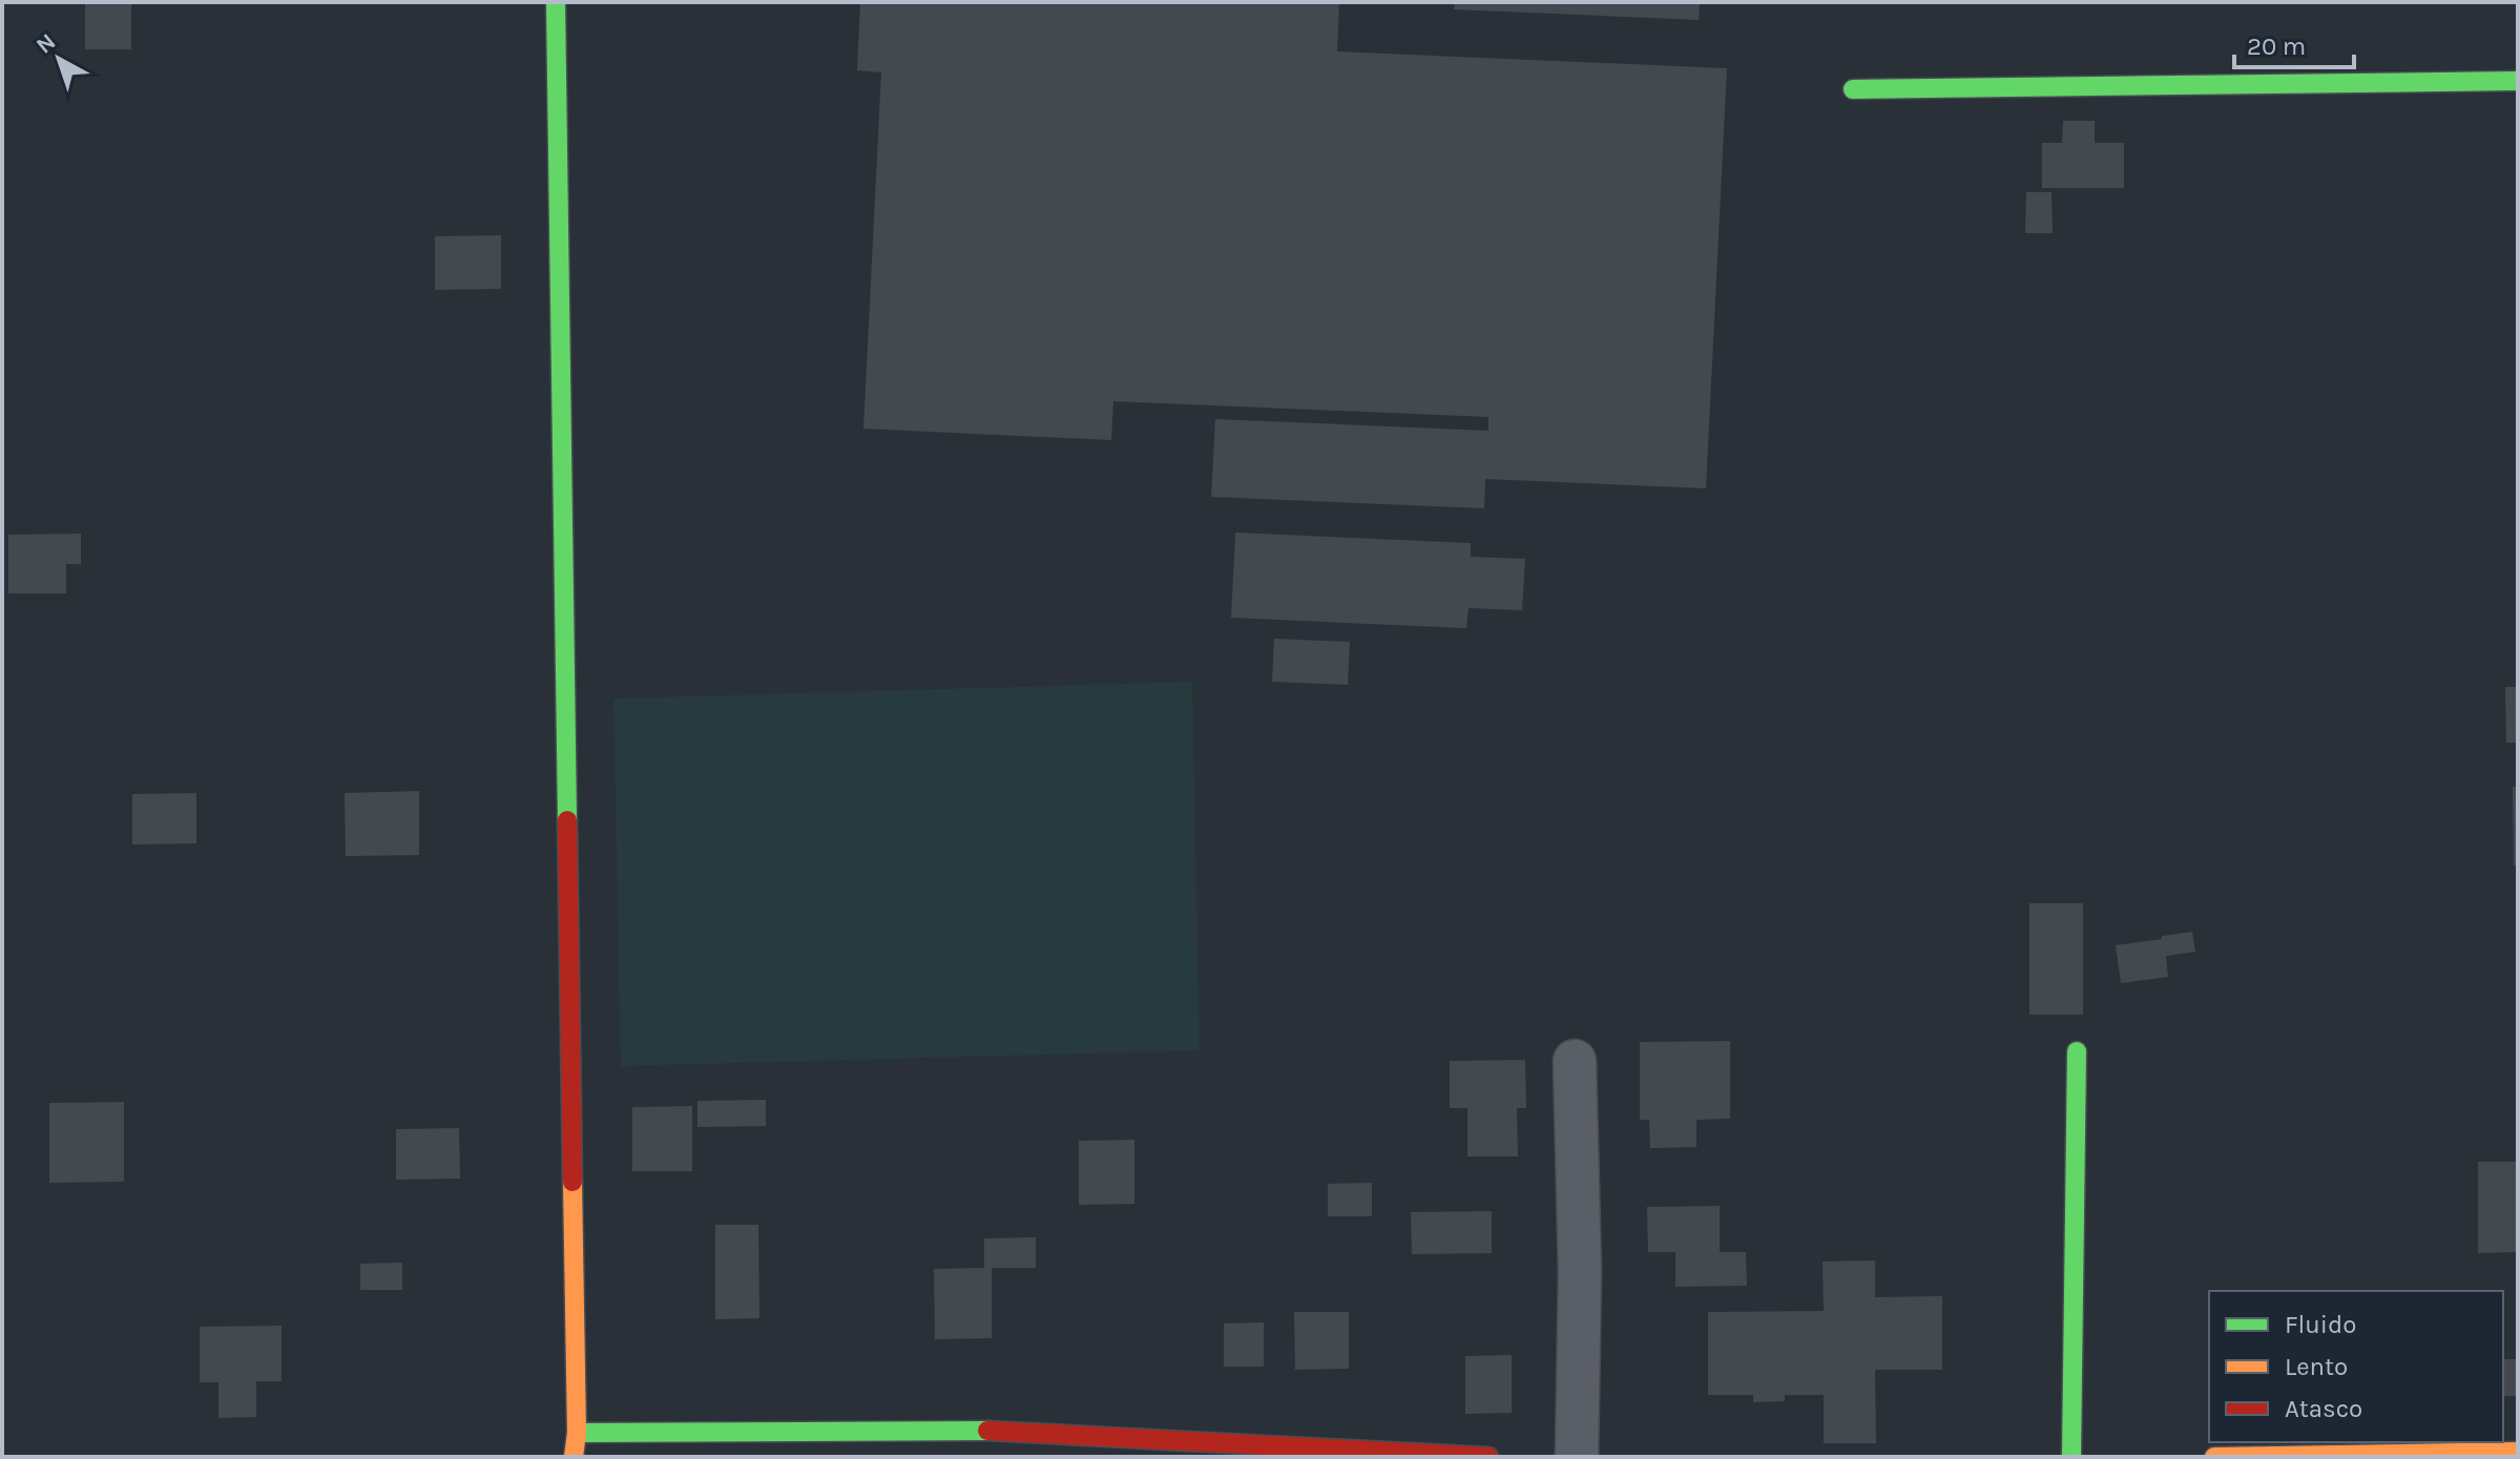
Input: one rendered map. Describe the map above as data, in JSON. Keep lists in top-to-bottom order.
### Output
{
  "legend": ["Fluido", "Lento", "Atasco"],
  "scale_bar": "20 m",
  "north": "top left"
}
